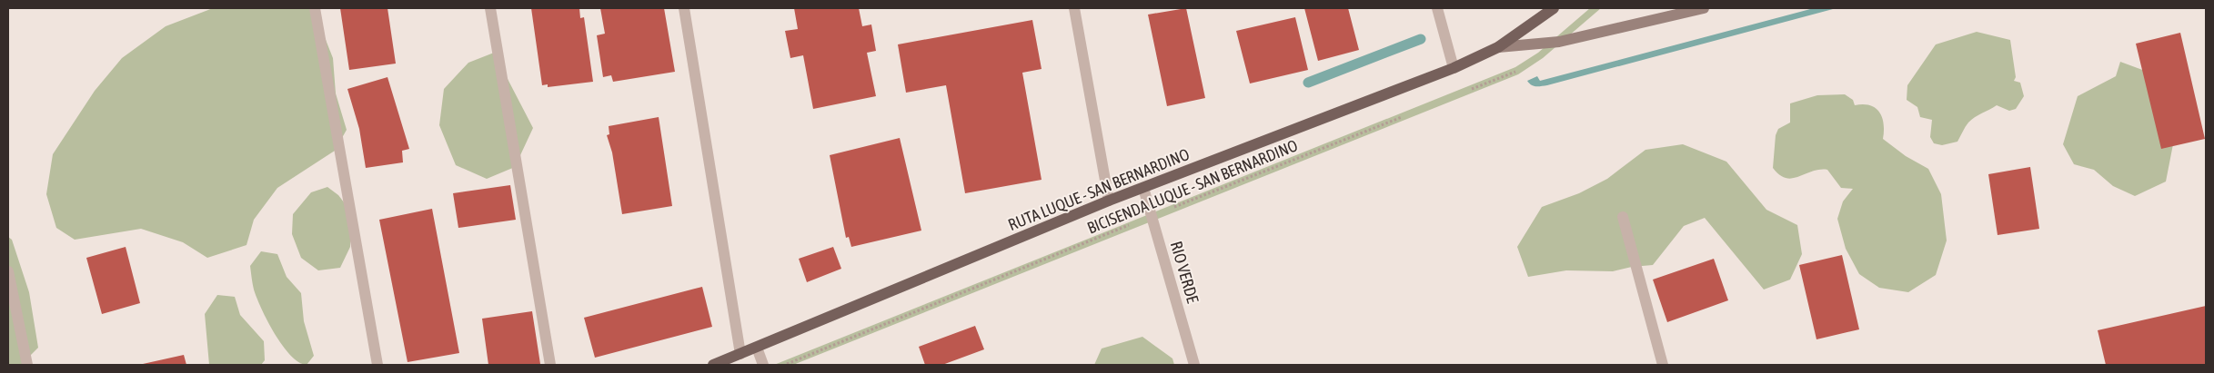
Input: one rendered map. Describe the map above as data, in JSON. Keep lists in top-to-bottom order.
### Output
{
  "streets": {
    "main road": ["RUTA LUQUE - SAN BERNARDINO"],
    "street": ["RIO VERDE"],
    "path": ["BICISENDA LUQUE - SAN BERNARDINO"]
  },
  "crossings": [
    ["BICISENDA LUQUE - SAN BERNARDINO", "RIO VERDE"],
    ["RUTA LUQUE - SAN BERNARDINO", "RIO VERDE"]
  ]
}
